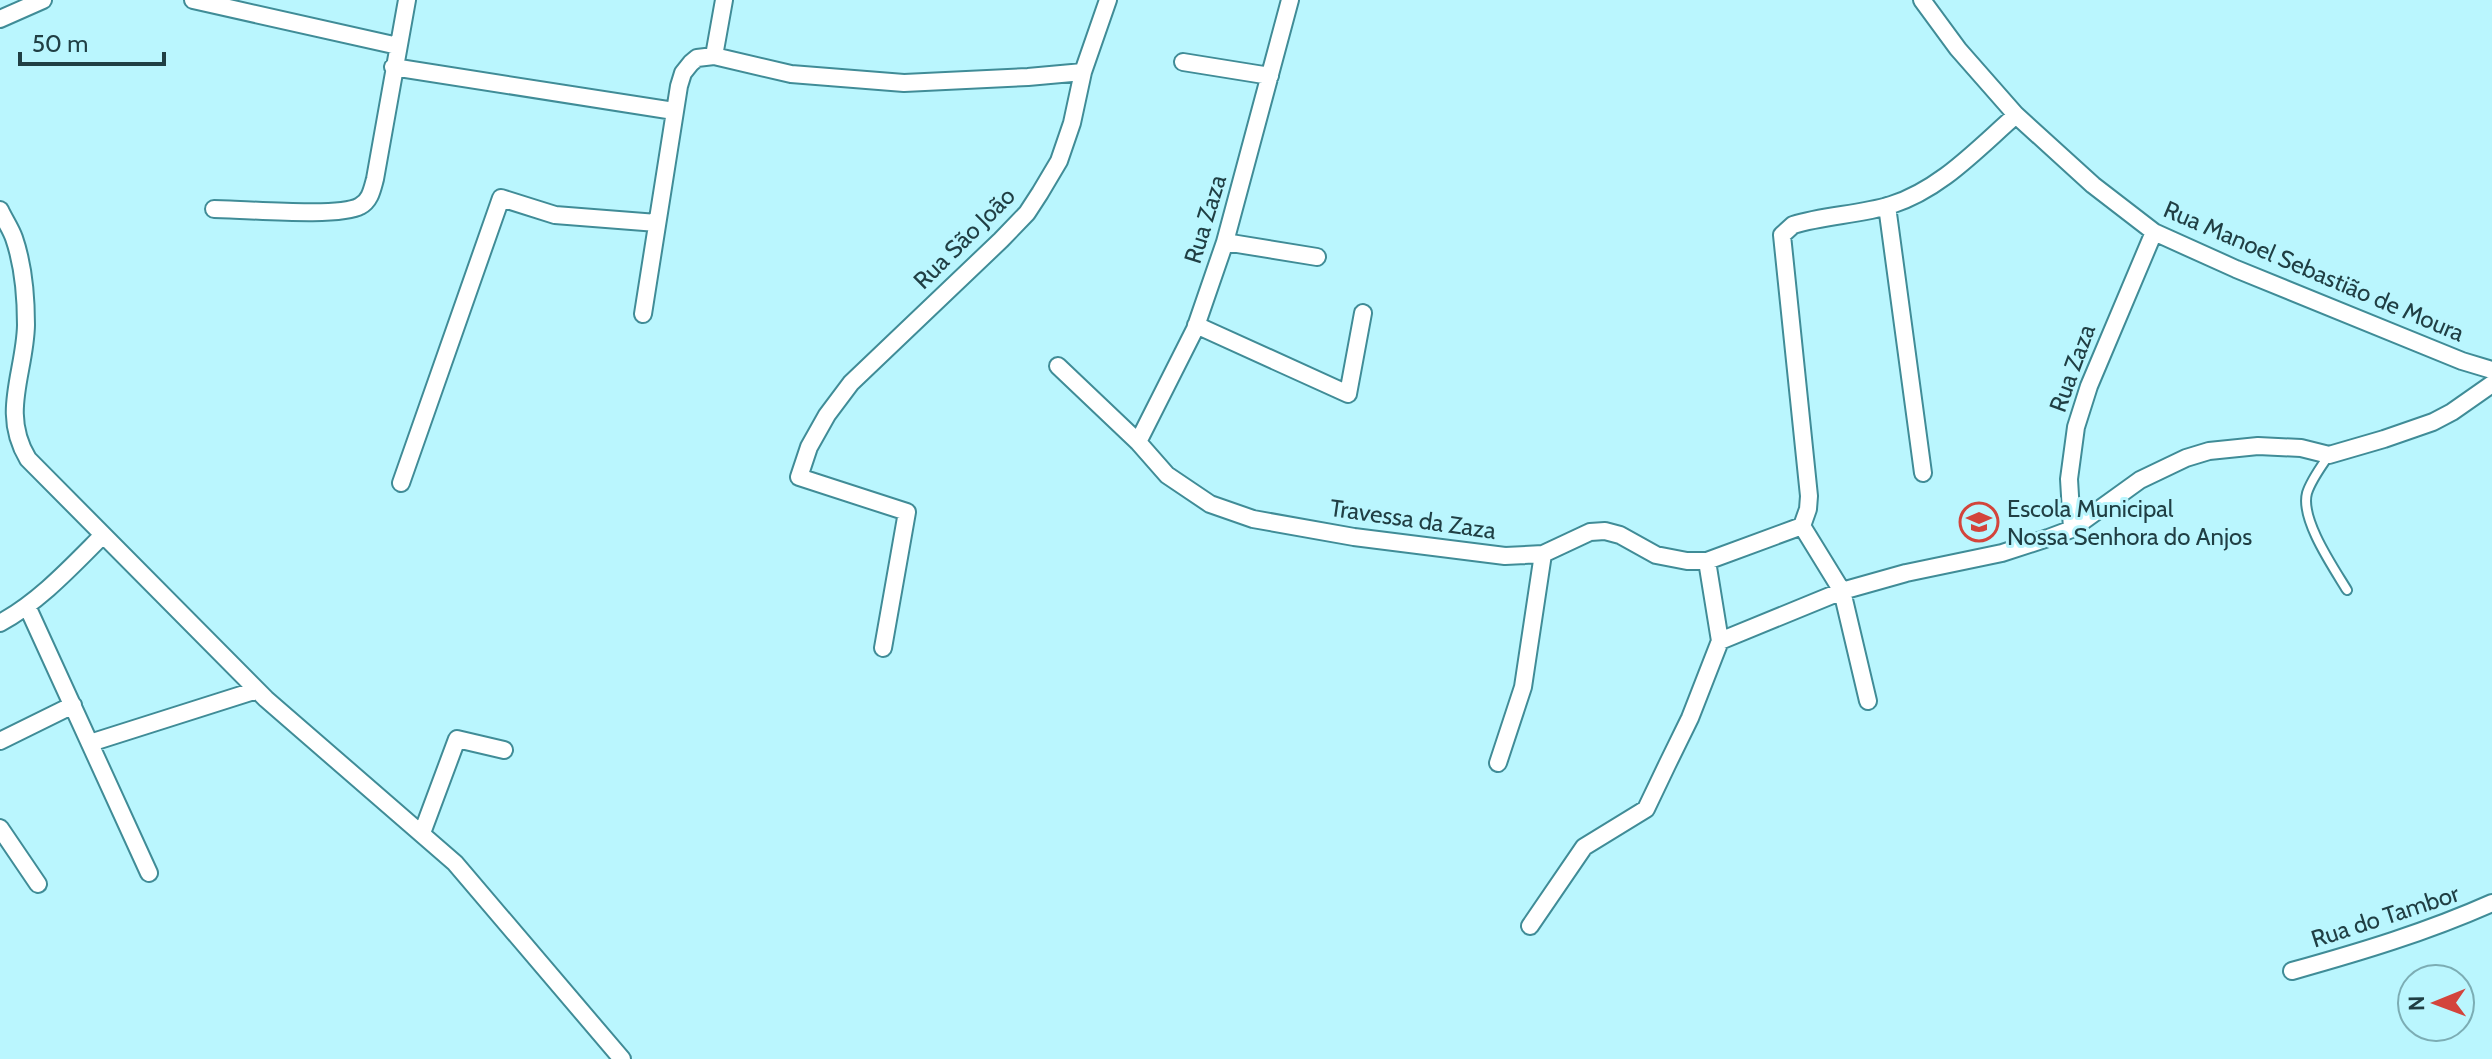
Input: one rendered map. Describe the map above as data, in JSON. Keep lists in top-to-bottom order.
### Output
{
  "streets": {
    "street": [
      "Rua Zaza",
      "Rua São João",
      "Rua Manoel Sebastião de Moura",
      "Travessa da Zaza",
      "Rua do Tambor"
    ]
  },
  "crossings": [
    ["Rua Zaza", "Rua Manoel Sebastião de Moura"],
    ["Rua Zaza", "Travessa da Zaza"]
  ],
  "places": {
    "school or university": ["Escola Municipal Nossa Senhora do Anjos"]
  },
  "scale_bar": "50 m",
  "north": "left"
}
